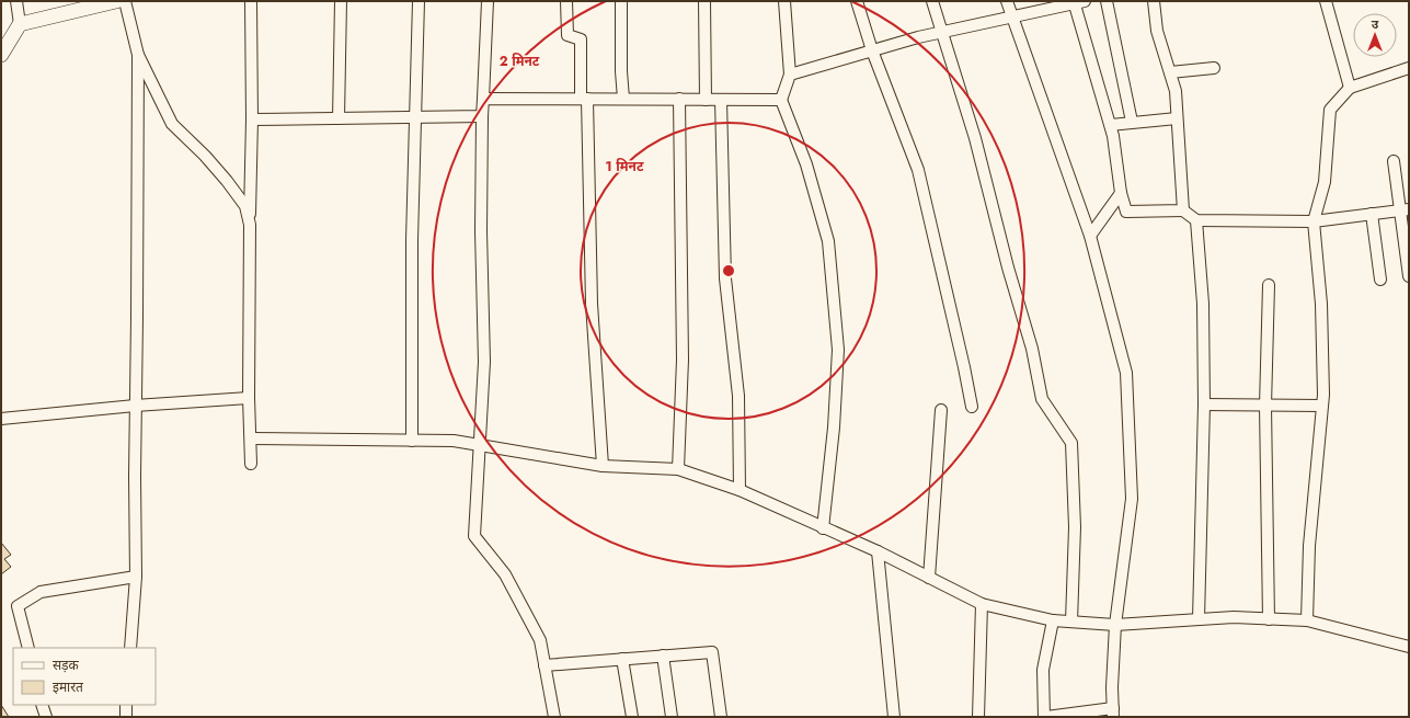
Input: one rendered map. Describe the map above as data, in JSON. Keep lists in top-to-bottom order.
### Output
{
  "legend": ["सड़क", "इमारत"],
  "north": "top",
  "rings": ["2 मिनट", "1 मिनट"]
}
